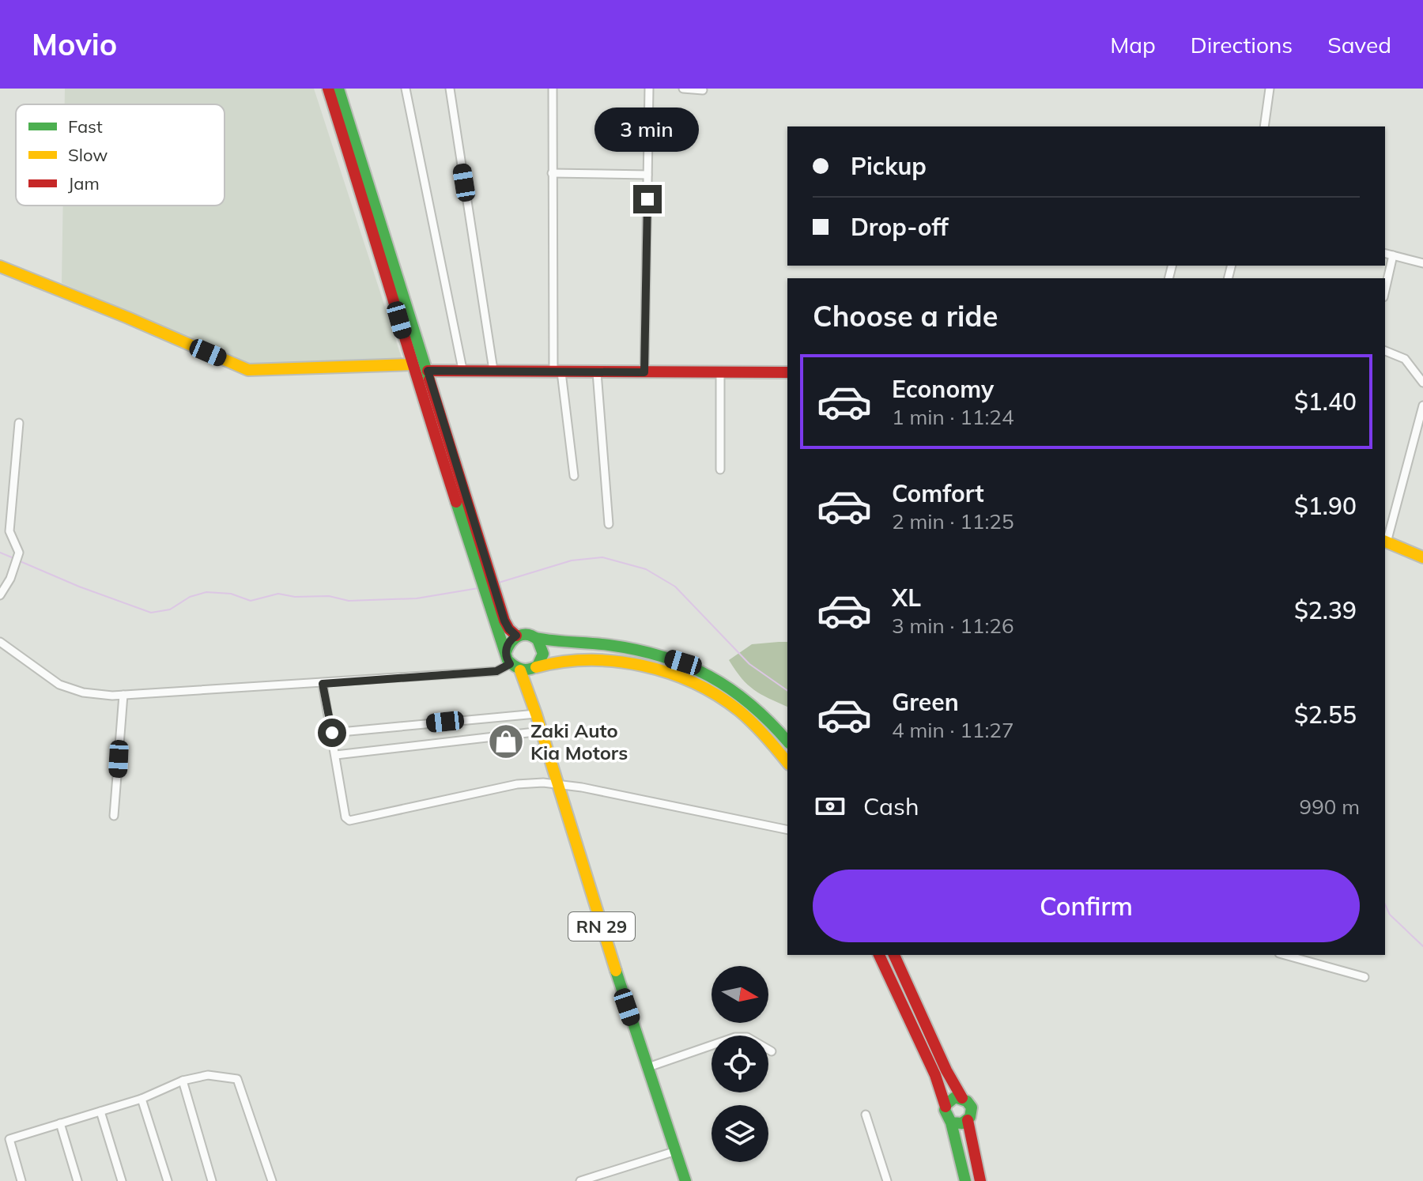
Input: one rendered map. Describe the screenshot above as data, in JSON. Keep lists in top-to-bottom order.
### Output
{
  "streets": {
    "main road": ["RN 29"]
  },
  "places": {
    "shop": ["Zaki Auto Kia Motors"]
  },
  "legend": ["Fast", "Slow", "Jam"],
  "north": "right",
  "page": {
    "header": "Movio",
    "nav": ["Map", "Directions", "Saved"],
    "bubble": "3 min",
    "banner": ["Pickup", "Drop-off"],
    "heading": "Choose a ride",
    "list": [
      {
        "name": "Economy",
        "note": "1 min · 11:24",
        "value": "$1.40"
      },
      {
        "name": "Comfort",
        "note": "2 min · 11:25",
        "value": "$1.90"
      },
      {
        "name": "XL",
        "note": "3 min · 11:26",
        "value": "$2.39"
      },
      {
        "name": "Green",
        "note": "4 min · 11:27",
        "value": "$2.55"
      }
    ],
    "pay": ["Cash", "990 m"],
    "buttons": "Confirm"
  }
}
